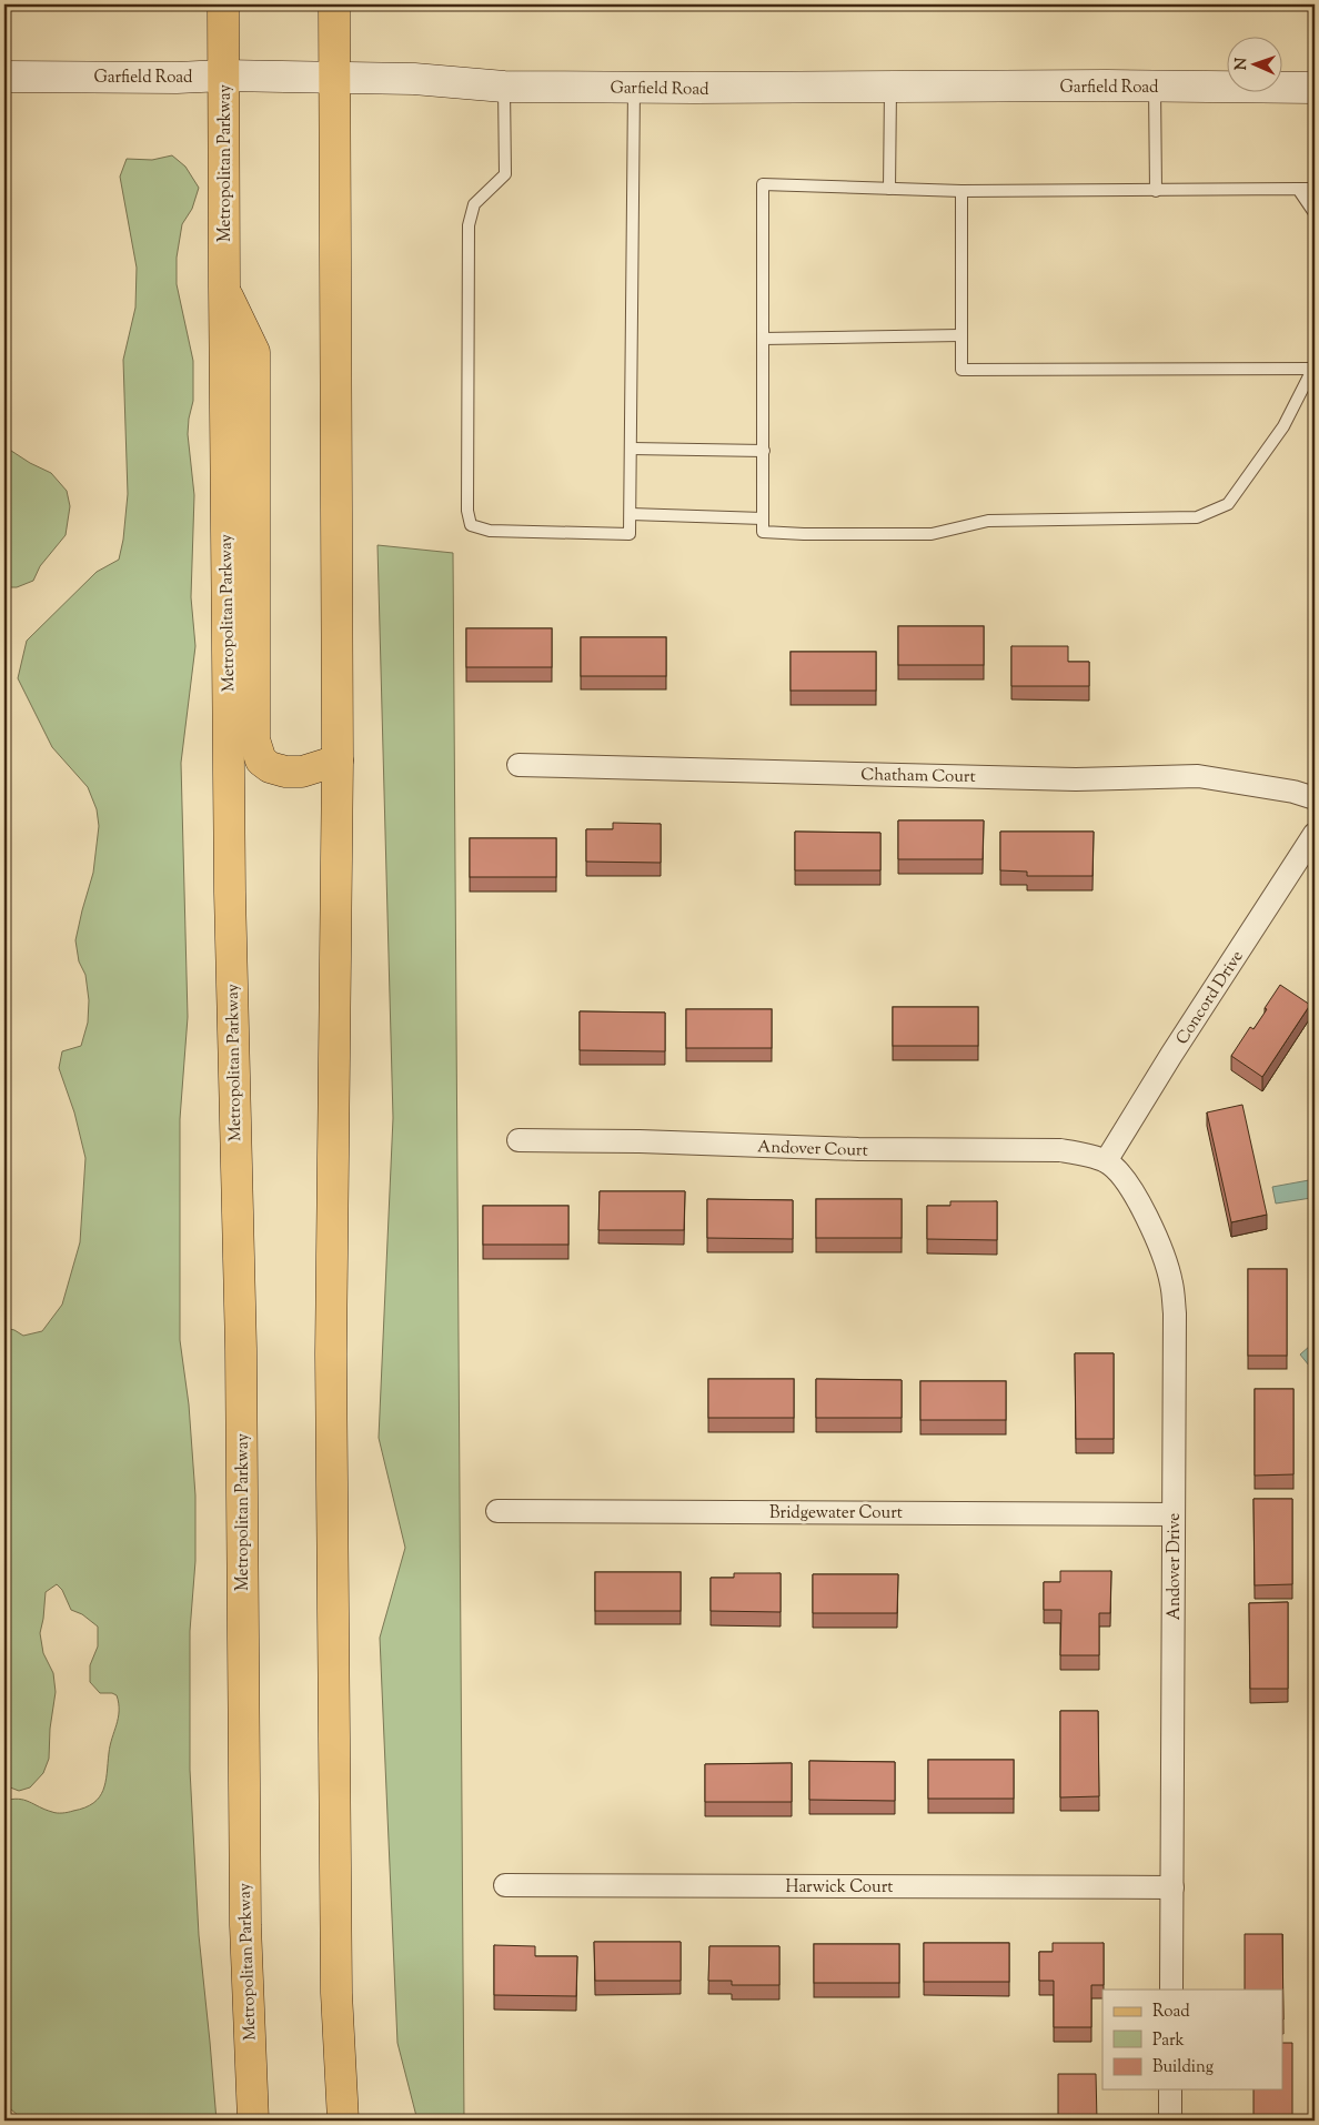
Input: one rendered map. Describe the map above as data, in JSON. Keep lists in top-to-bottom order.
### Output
{
  "streets": {
    "main road": ["Garfield Road", "Metropolitan Parkway"],
    "street": [
      "Chatham Court",
      "Concord Drive",
      "Andover Court",
      "Bridgewater Court",
      "Andover Drive",
      "Harwick Court"
    ]
  },
  "crossings": [
    ["Garfield Road", "Metropolitan Parkway"],
    ["Concord Drive", "Andover Court"],
    ["Concord Drive", "Andover Drive"],
    ["Andover Court", "Andover Drive"],
    ["Bridgewater Court", "Andover Drive"],
    ["Andover Drive", "Harwick Court"]
  ],
  "legend": ["Road", "Park", "Building"],
  "north": "left"
}
